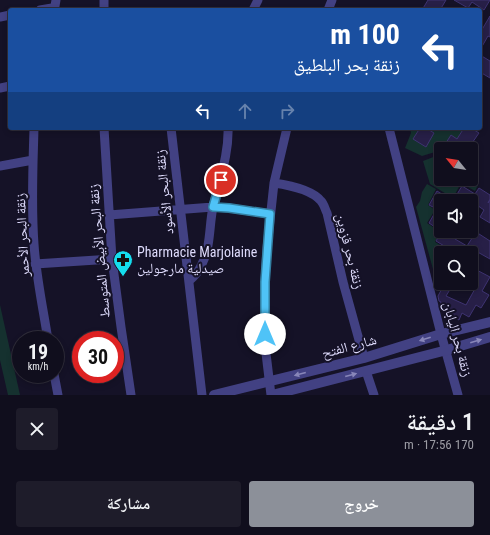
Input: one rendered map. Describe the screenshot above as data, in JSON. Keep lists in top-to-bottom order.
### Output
{
  "streets": {
    "street": [
      "زنقة البحر الأسود",
      "زنقة البحر الأحمر",
      "زنقة البحر الأبيض المتوسط",
      "زنقة بحر قزوين",
      "زنقة بحر اليابان",
      "شارع الفتح"
    ]
  },
  "crossings": [
    ["زنقة بحر قزوين", "شارع الفتح"],
    ["زنقة بحر اليابان", "شارع الفتح"]
  ],
  "places": {
    "pharmacy": ["Pharmacie Marjolaine صيدلية مارجولين"]
  },
  "north": "top left",
  "page": {
    "turn": ["100 m", "زنقة بحر البلطيق"],
    "speed": "19 km/h",
    "limit": "30",
    "heading": ["1 دقيقة", "170 m · 17:56"],
    "buttons": ["خروج", "مشاركة"]
  }
}
